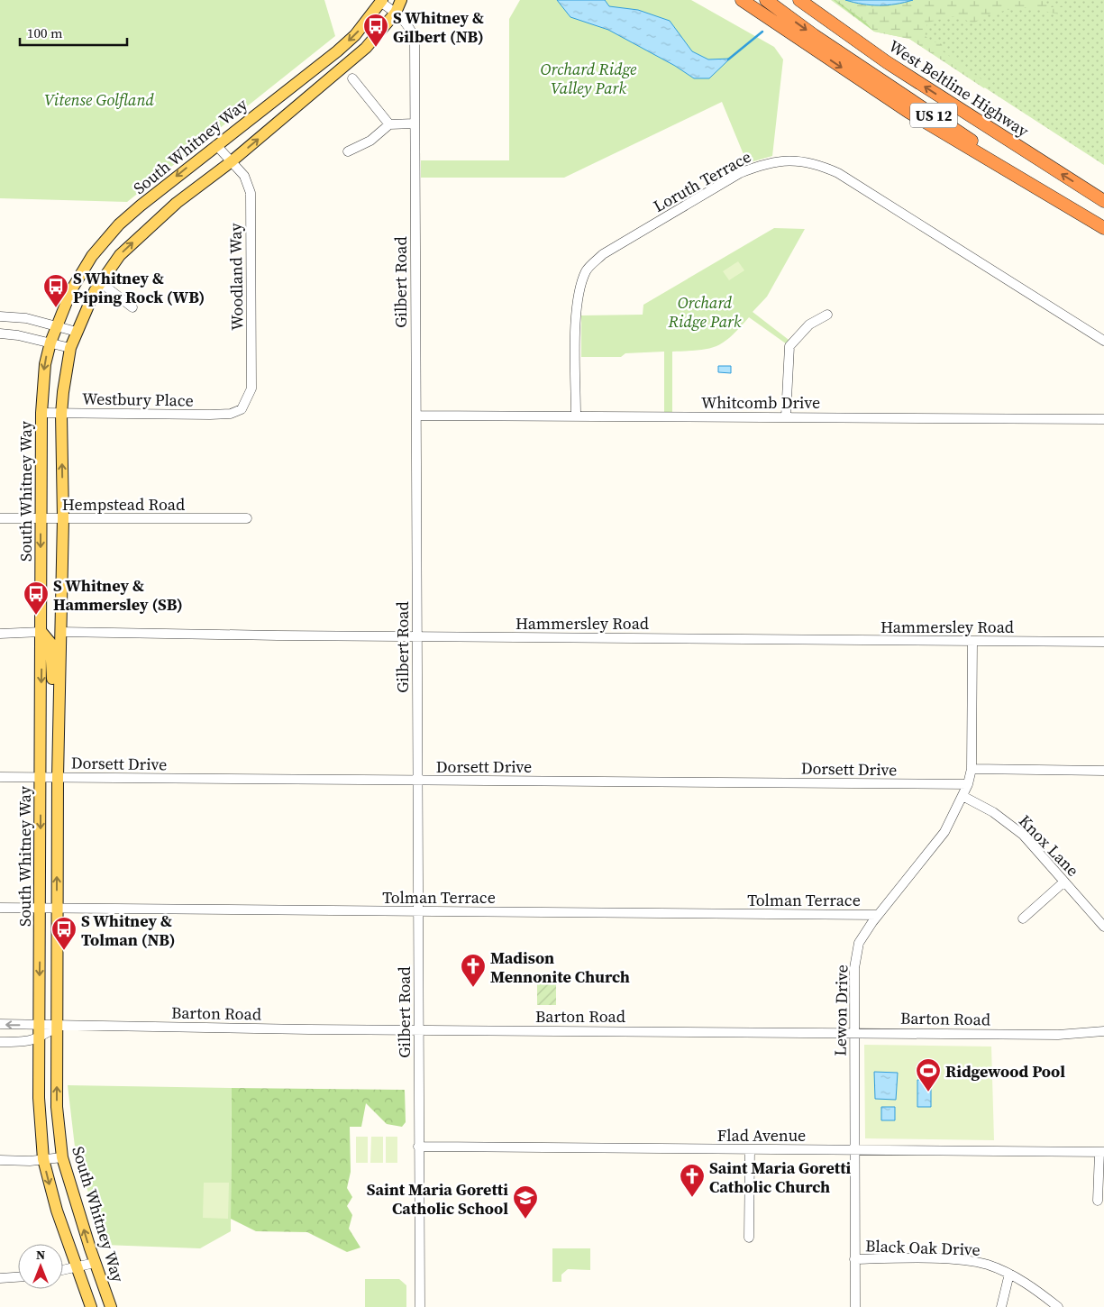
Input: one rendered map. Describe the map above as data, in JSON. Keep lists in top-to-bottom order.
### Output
{
  "streets": {
    "highway": ["West Beltline Highway", "US 12"],
    "main road": ["South Whitney Way"],
    "street": [
      "Loruth Terrace",
      "Woodland Way",
      "Gilbert Road",
      "Westbury Place",
      "Whitcomb Drive",
      "Hempstead Road",
      "Hammersley Road",
      "Dorsett Drive",
      "Knox Lane",
      "Tolman Terrace",
      "Lewon Drive",
      "Barton Road",
      "Flad Avenue",
      "Black Oak Drive"
    ]
  },
  "crossings": [
    ["South Whitney Way", "Woodland Way"],
    ["South Whitney Way", "Gilbert Road"],
    ["South Whitney Way", "Westbury Place"],
    ["South Whitney Way", "Hempstead Road"],
    ["South Whitney Way", "Hammersley Road"],
    ["South Whitney Way", "Dorsett Drive"],
    ["South Whitney Way", "Tolman Terrace"],
    ["South Whitney Way", "Barton Road"],
    ["Loruth Terrace", "Whitcomb Drive"],
    ["Woodland Way", "Westbury Place"],
    ["Gilbert Road", "Whitcomb Drive"],
    ["Gilbert Road", "Hammersley Road"],
    ["Gilbert Road", "Dorsett Drive"],
    ["Gilbert Road", "Tolman Terrace"],
    ["Gilbert Road", "Barton Road"],
    ["Gilbert Road", "Flad Avenue"],
    ["Hammersley Road", "Lewon Drive"],
    ["Dorsett Drive", "Lewon Drive"],
    ["Knox Lane", "Lewon Drive"],
    ["Tolman Terrace", "Lewon Drive"],
    ["Lewon Drive", "Barton Road"],
    ["Lewon Drive", "Flad Avenue"],
    ["Lewon Drive", "Black Oak Drive"]
  ],
  "parks": ["Orchard Ridge Valley Park", "Vitense Golfland", "Orchard Ridge Park"],
  "places": {
    "bus stop": [
      "S Whitney & Gilbert (NB)",
      "S Whitney & Piping Rock (WB)",
      "S Whitney & Hammersley (SB)",
      "S Whitney & Tolman (NB)"
    ],
    "church": ["Madison Mennonite Church", "Saint Maria Goretti Catholic Church"],
    "sports": ["Ridgewood Pool"],
    "school or university": ["Saint Maria Goretti Catholic School"]
  },
  "scale_bar": "100 m",
  "north": "top"
}
